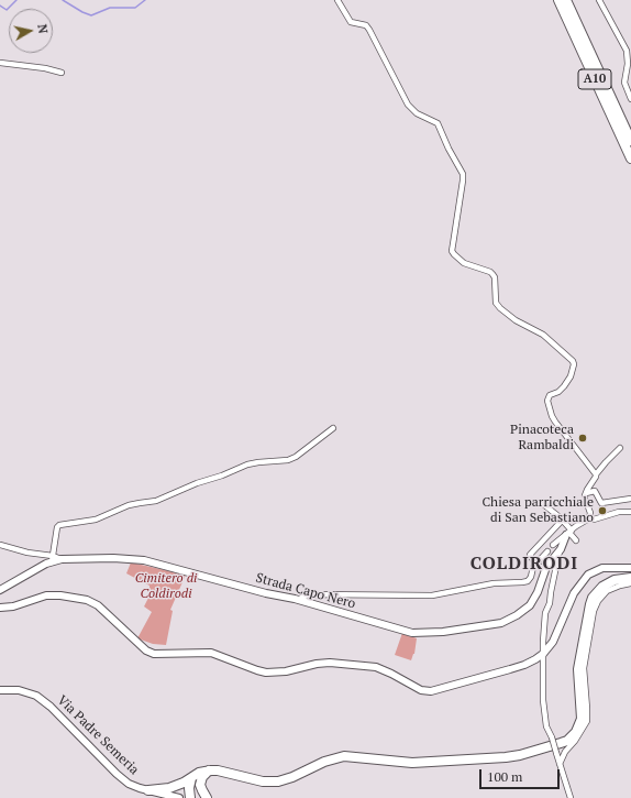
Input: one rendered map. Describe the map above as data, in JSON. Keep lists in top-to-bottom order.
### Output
{
  "streets": {
    "highway": ["A10"],
    "main road": ["Strada Capo Nero", "Via Padre Semeria"]
  },
  "districts": ["COLDIRODI"],
  "parks": ["Cimitero di Coldirodi"],
  "places": ["Pinacoteca Rambaldi", "Chiesa parricchiale di San Sebastiano"],
  "scale_bar": "100 m",
  "north": "right"
}
